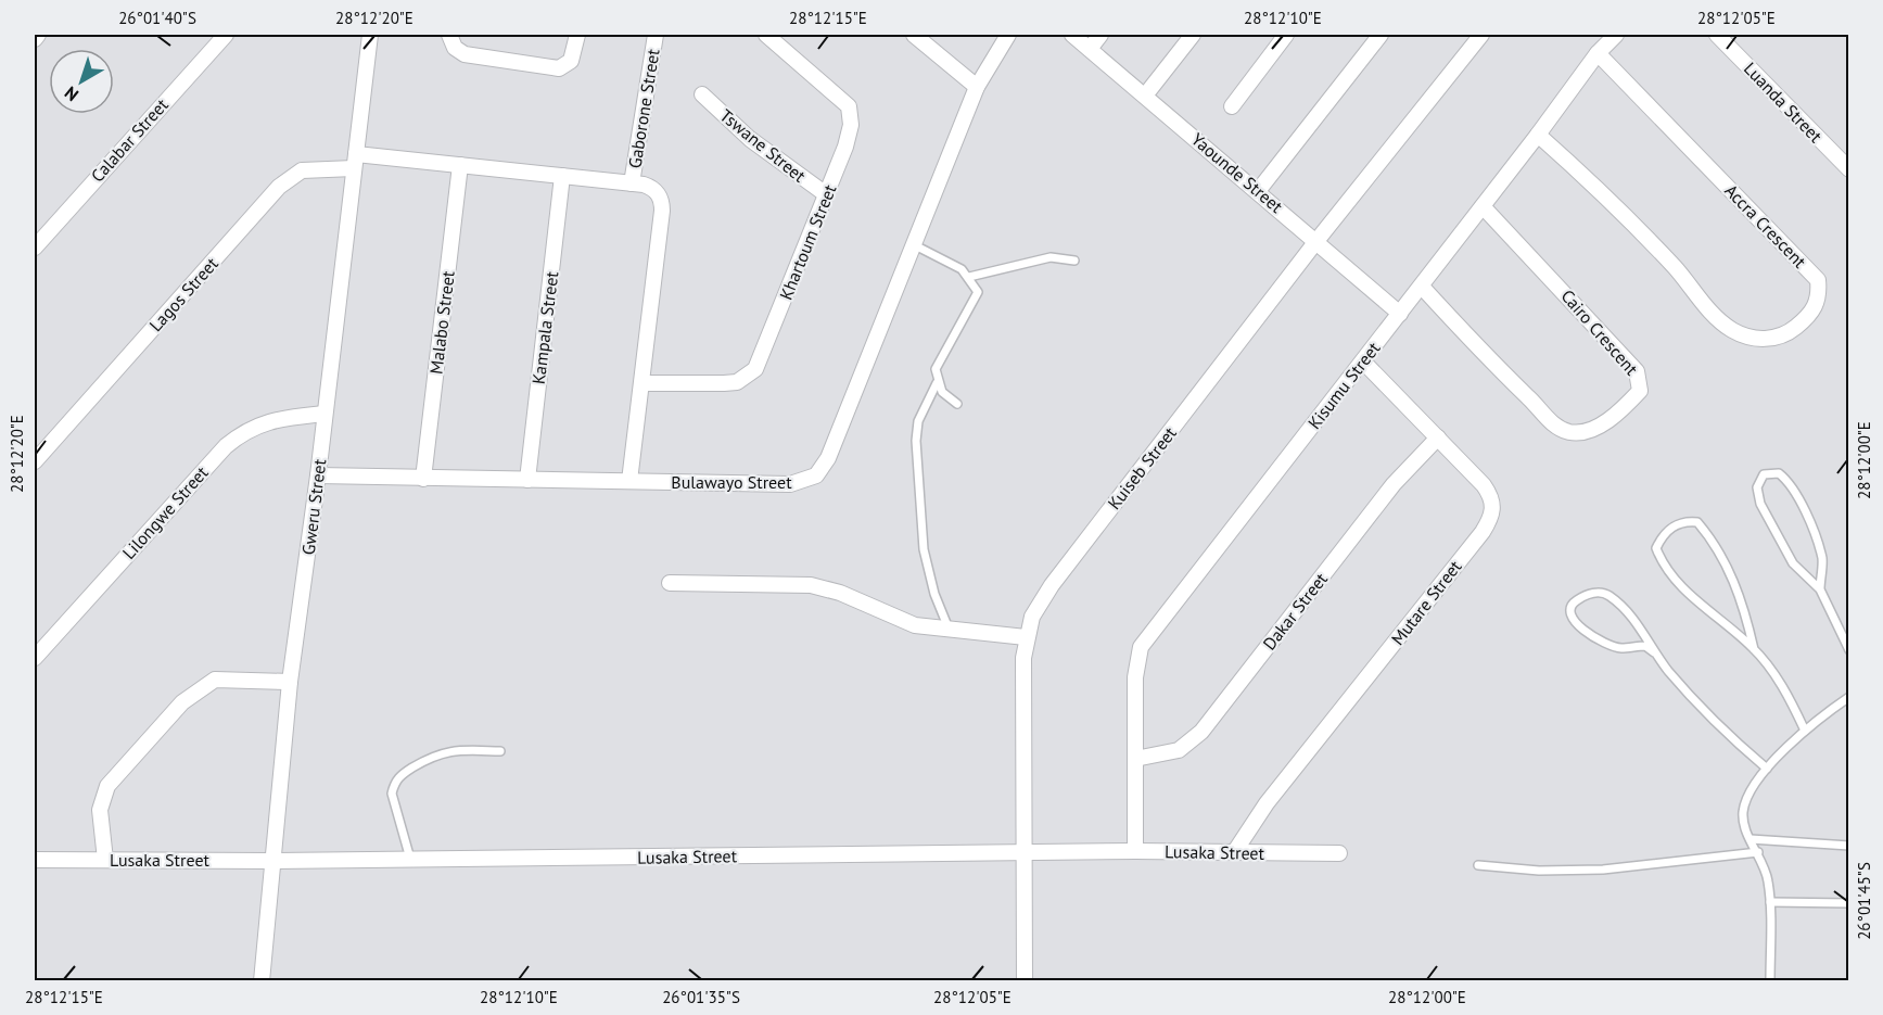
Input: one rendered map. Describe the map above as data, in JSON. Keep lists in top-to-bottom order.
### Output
{
  "streets": {
    "street": [
      "Luanda Street",
      "Gaborone Street",
      "Calabar Street",
      "Tswane Street",
      "Yaounde Street",
      "Accra Crescent",
      "Khartoum Street",
      "Lagos Street",
      "Malabo Street",
      "Kampala Street",
      "Cairo Crescent",
      "Kisumu Street",
      "Kuiseb Street",
      "Bulawayo Street",
      "Gweru Street",
      "Lilongwe Street",
      "Mutare Street",
      "Dakar Street",
      "Lusaka Street"
    ]
  },
  "crossings": [
    ["Gaborone Street", "Lagos Street"],
    ["Tswane Street", "Khartoum Street"],
    ["Yaounde Street", "Kisumu Street"],
    ["Yaounde Street", "Kuiseb Street"],
    ["Accra Crescent", "Kisumu Street"],
    ["Lagos Street", "Malabo Street"],
    ["Lagos Street", "Kampala Street"],
    ["Lagos Street", "Gweru Street"],
    ["Malabo Street", "Bulawayo Street"],
    ["Kampala Street", "Bulawayo Street"],
    ["Cairo Crescent", "Kisumu Street"],
    ["Kisumu Street", "Mutare Street"],
    ["Kisumu Street", "Dakar Street"],
    ["Kisumu Street", "Lusaka Street"],
    ["Kuiseb Street", "Lusaka Street"],
    ["Bulawayo Street", "Gweru Street"],
    ["Gweru Street", "Lilongwe Street"],
    ["Gweru Street", "Lusaka Street"],
    ["Mutare Street", "Dakar Street"],
    ["Mutare Street", "Lusaka Street"]
  ],
  "north": "bottom left",
  "coordinates": [
    "26°01'40\"S",
    "28°12'20\"E",
    "28°12'15\"E",
    "28°12'10\"E",
    "28°12'05\"E",
    "28°12'00\"E",
    "26°01'45\"S",
    "26°01'35\"S"
  ]
}
